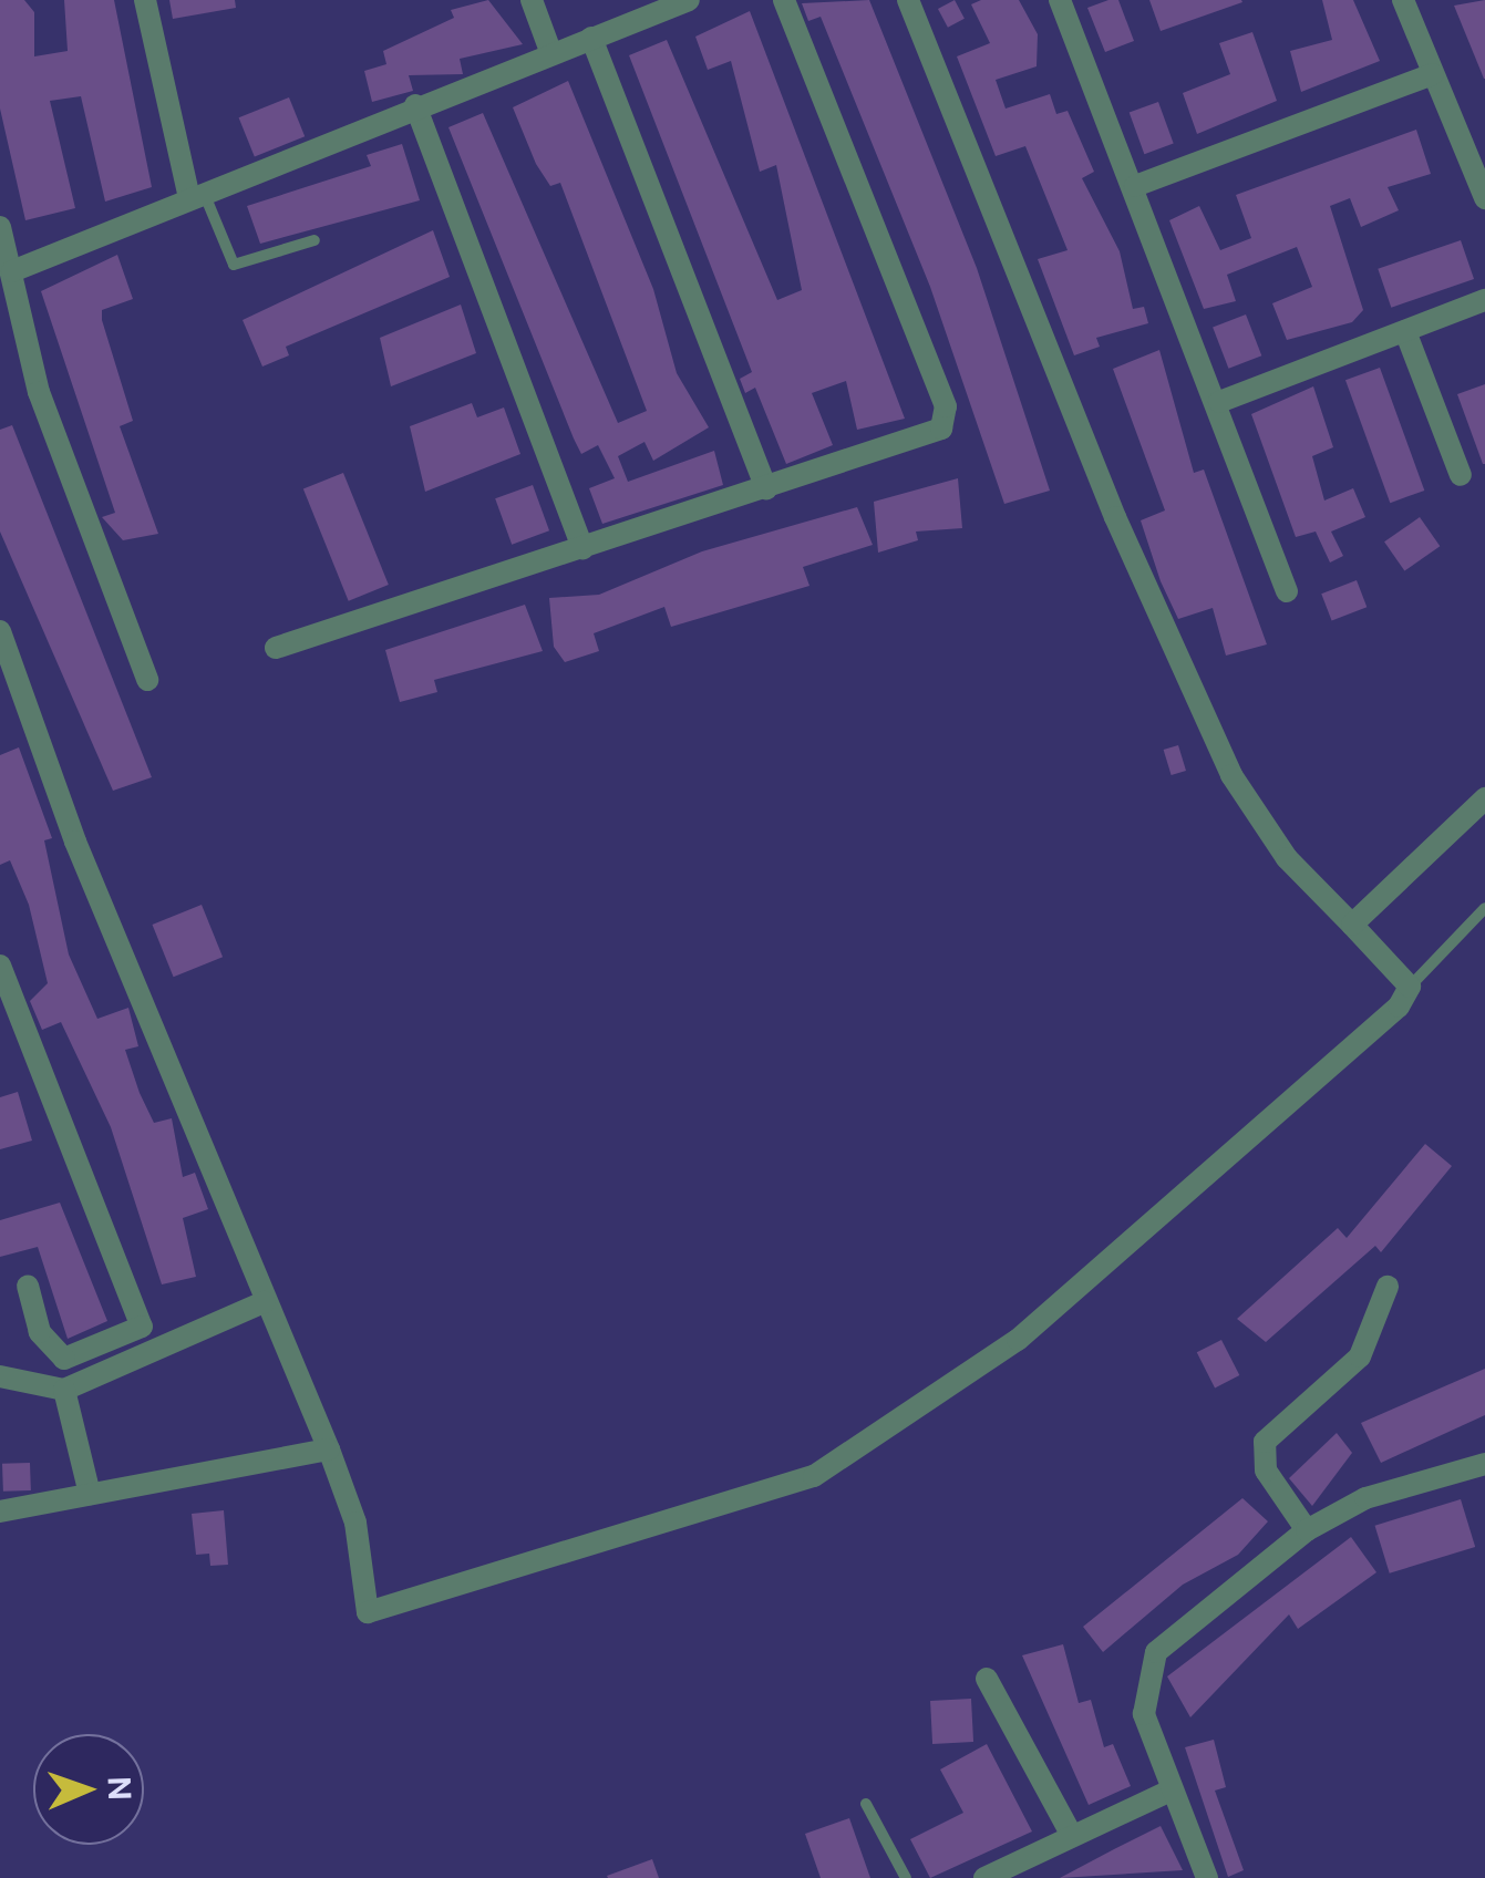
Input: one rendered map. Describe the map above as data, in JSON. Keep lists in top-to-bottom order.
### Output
{
  "north": "right"
}
